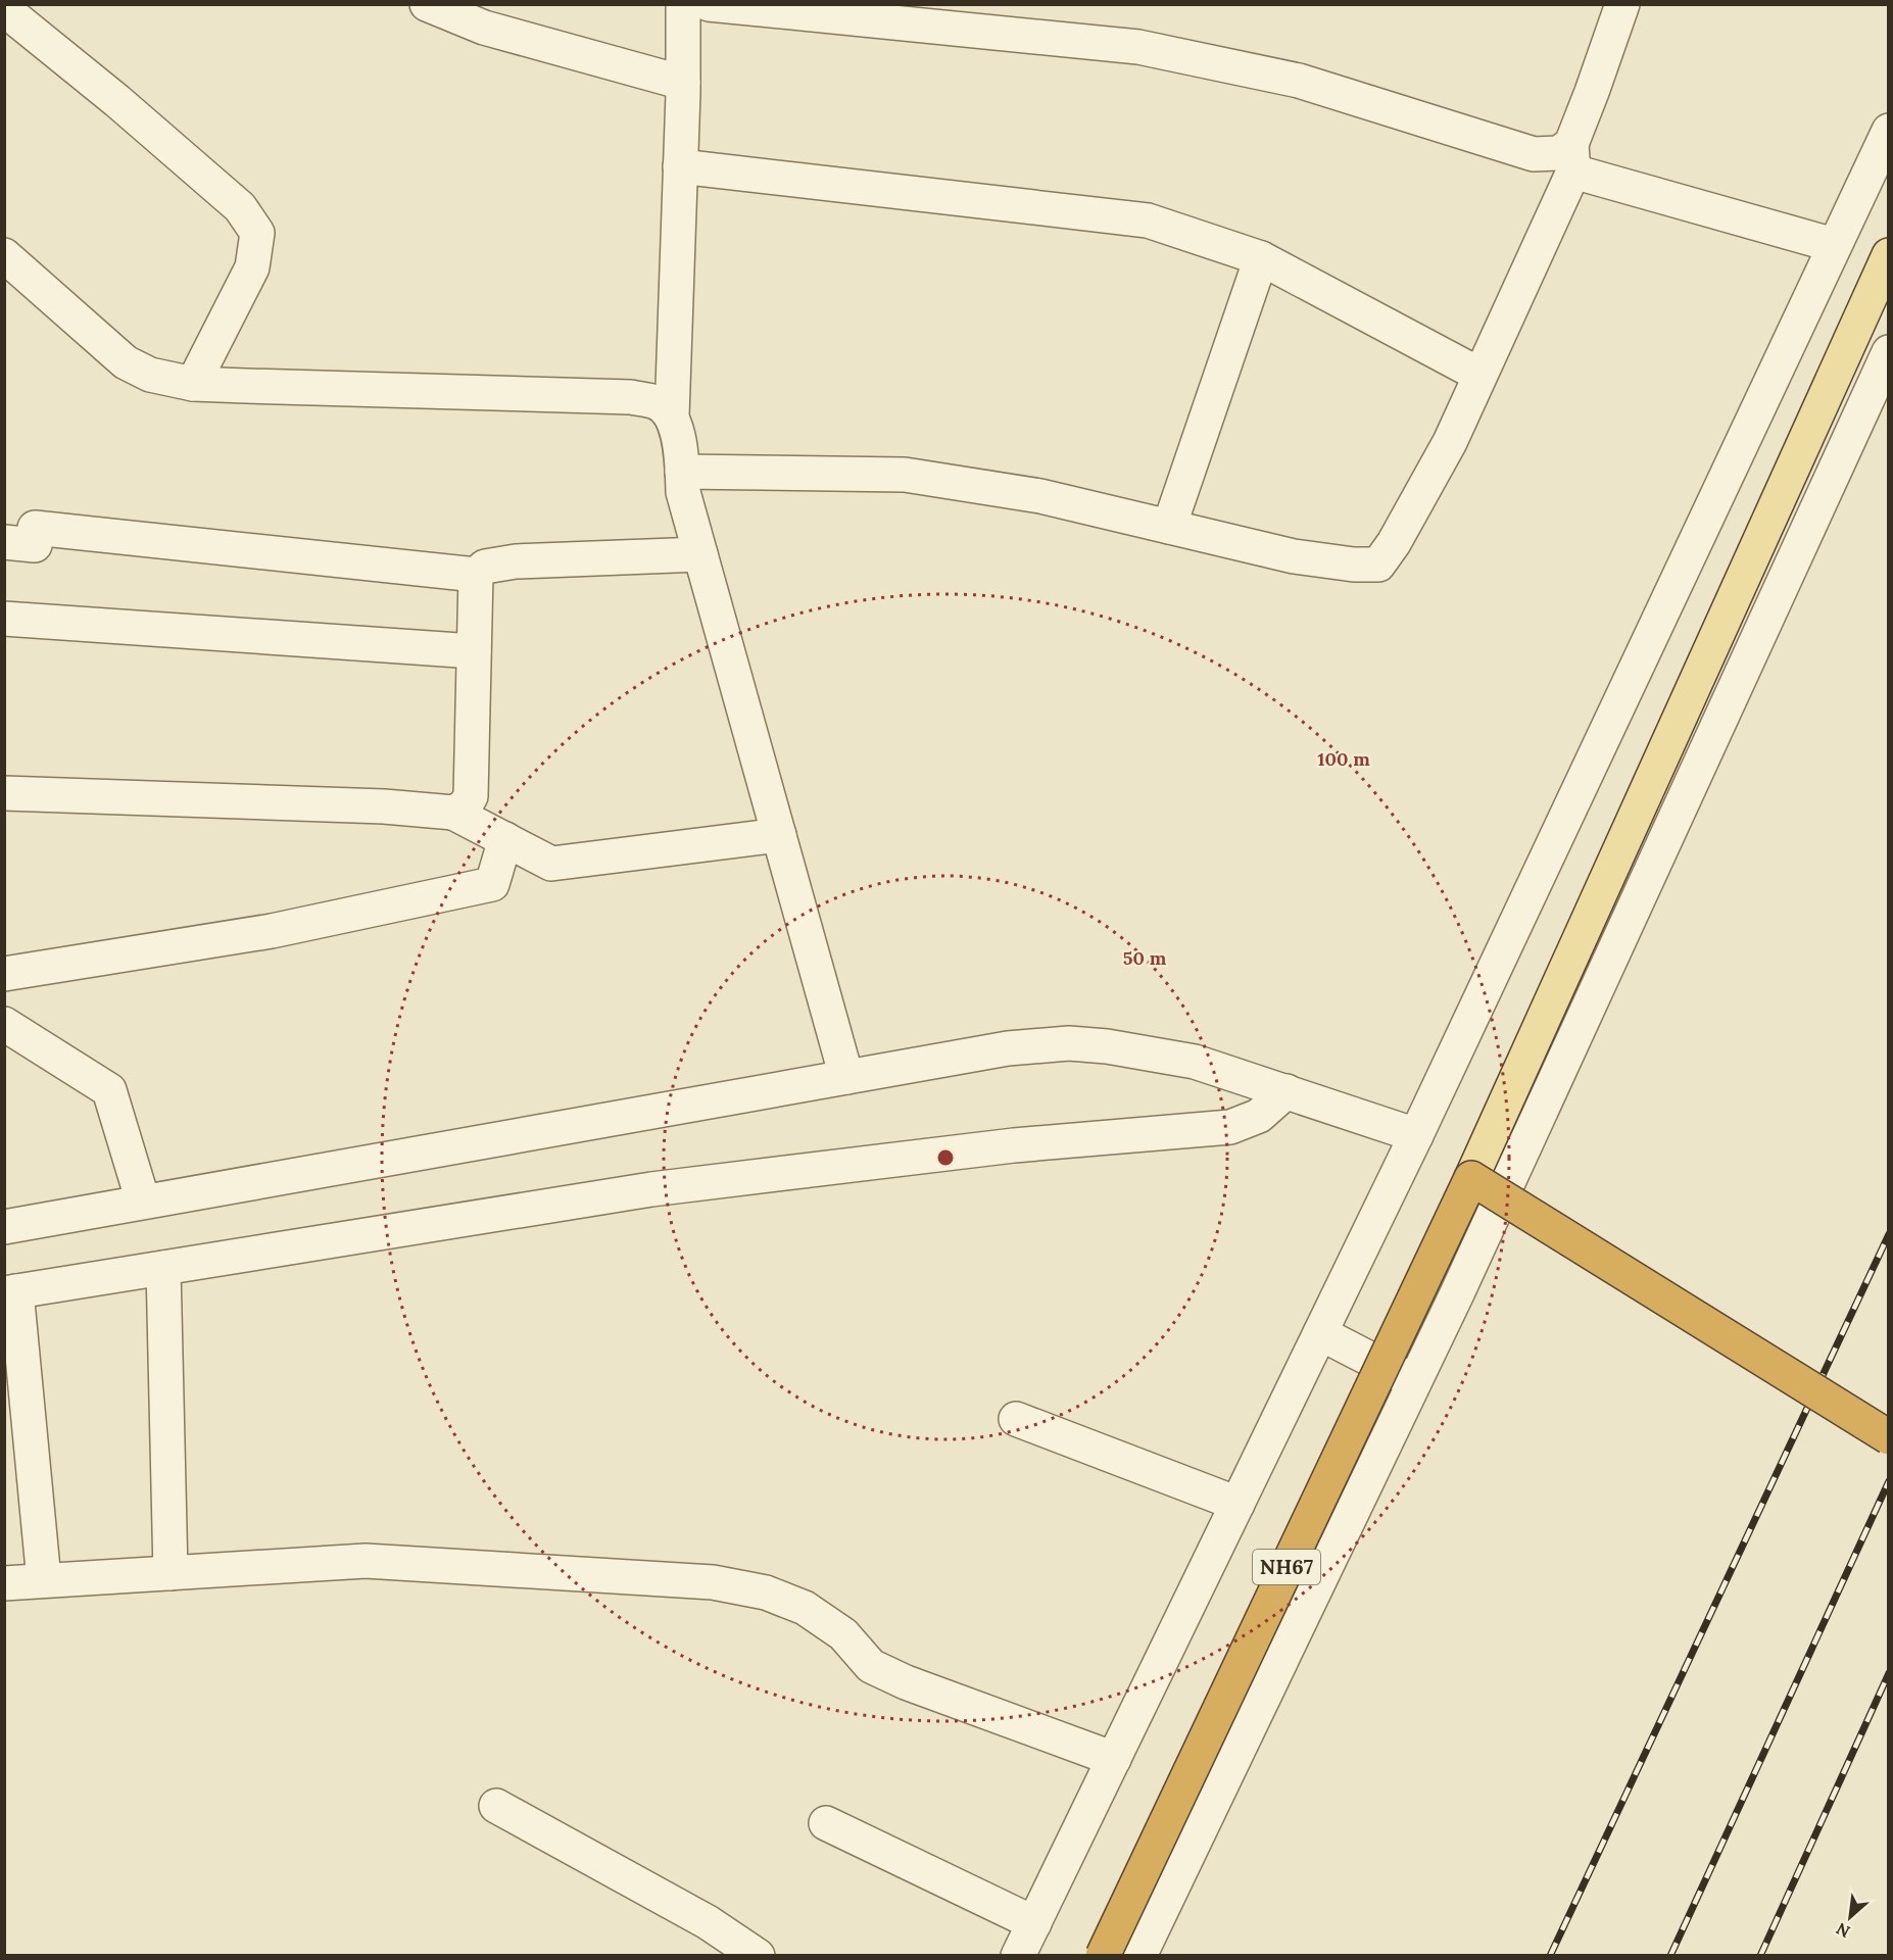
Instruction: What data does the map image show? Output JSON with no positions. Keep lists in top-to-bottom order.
{
  "streets": {
    "highway": ["NH67"]
  },
  "north": "bottom left",
  "rings": ["100 m", "50 m"]
}
